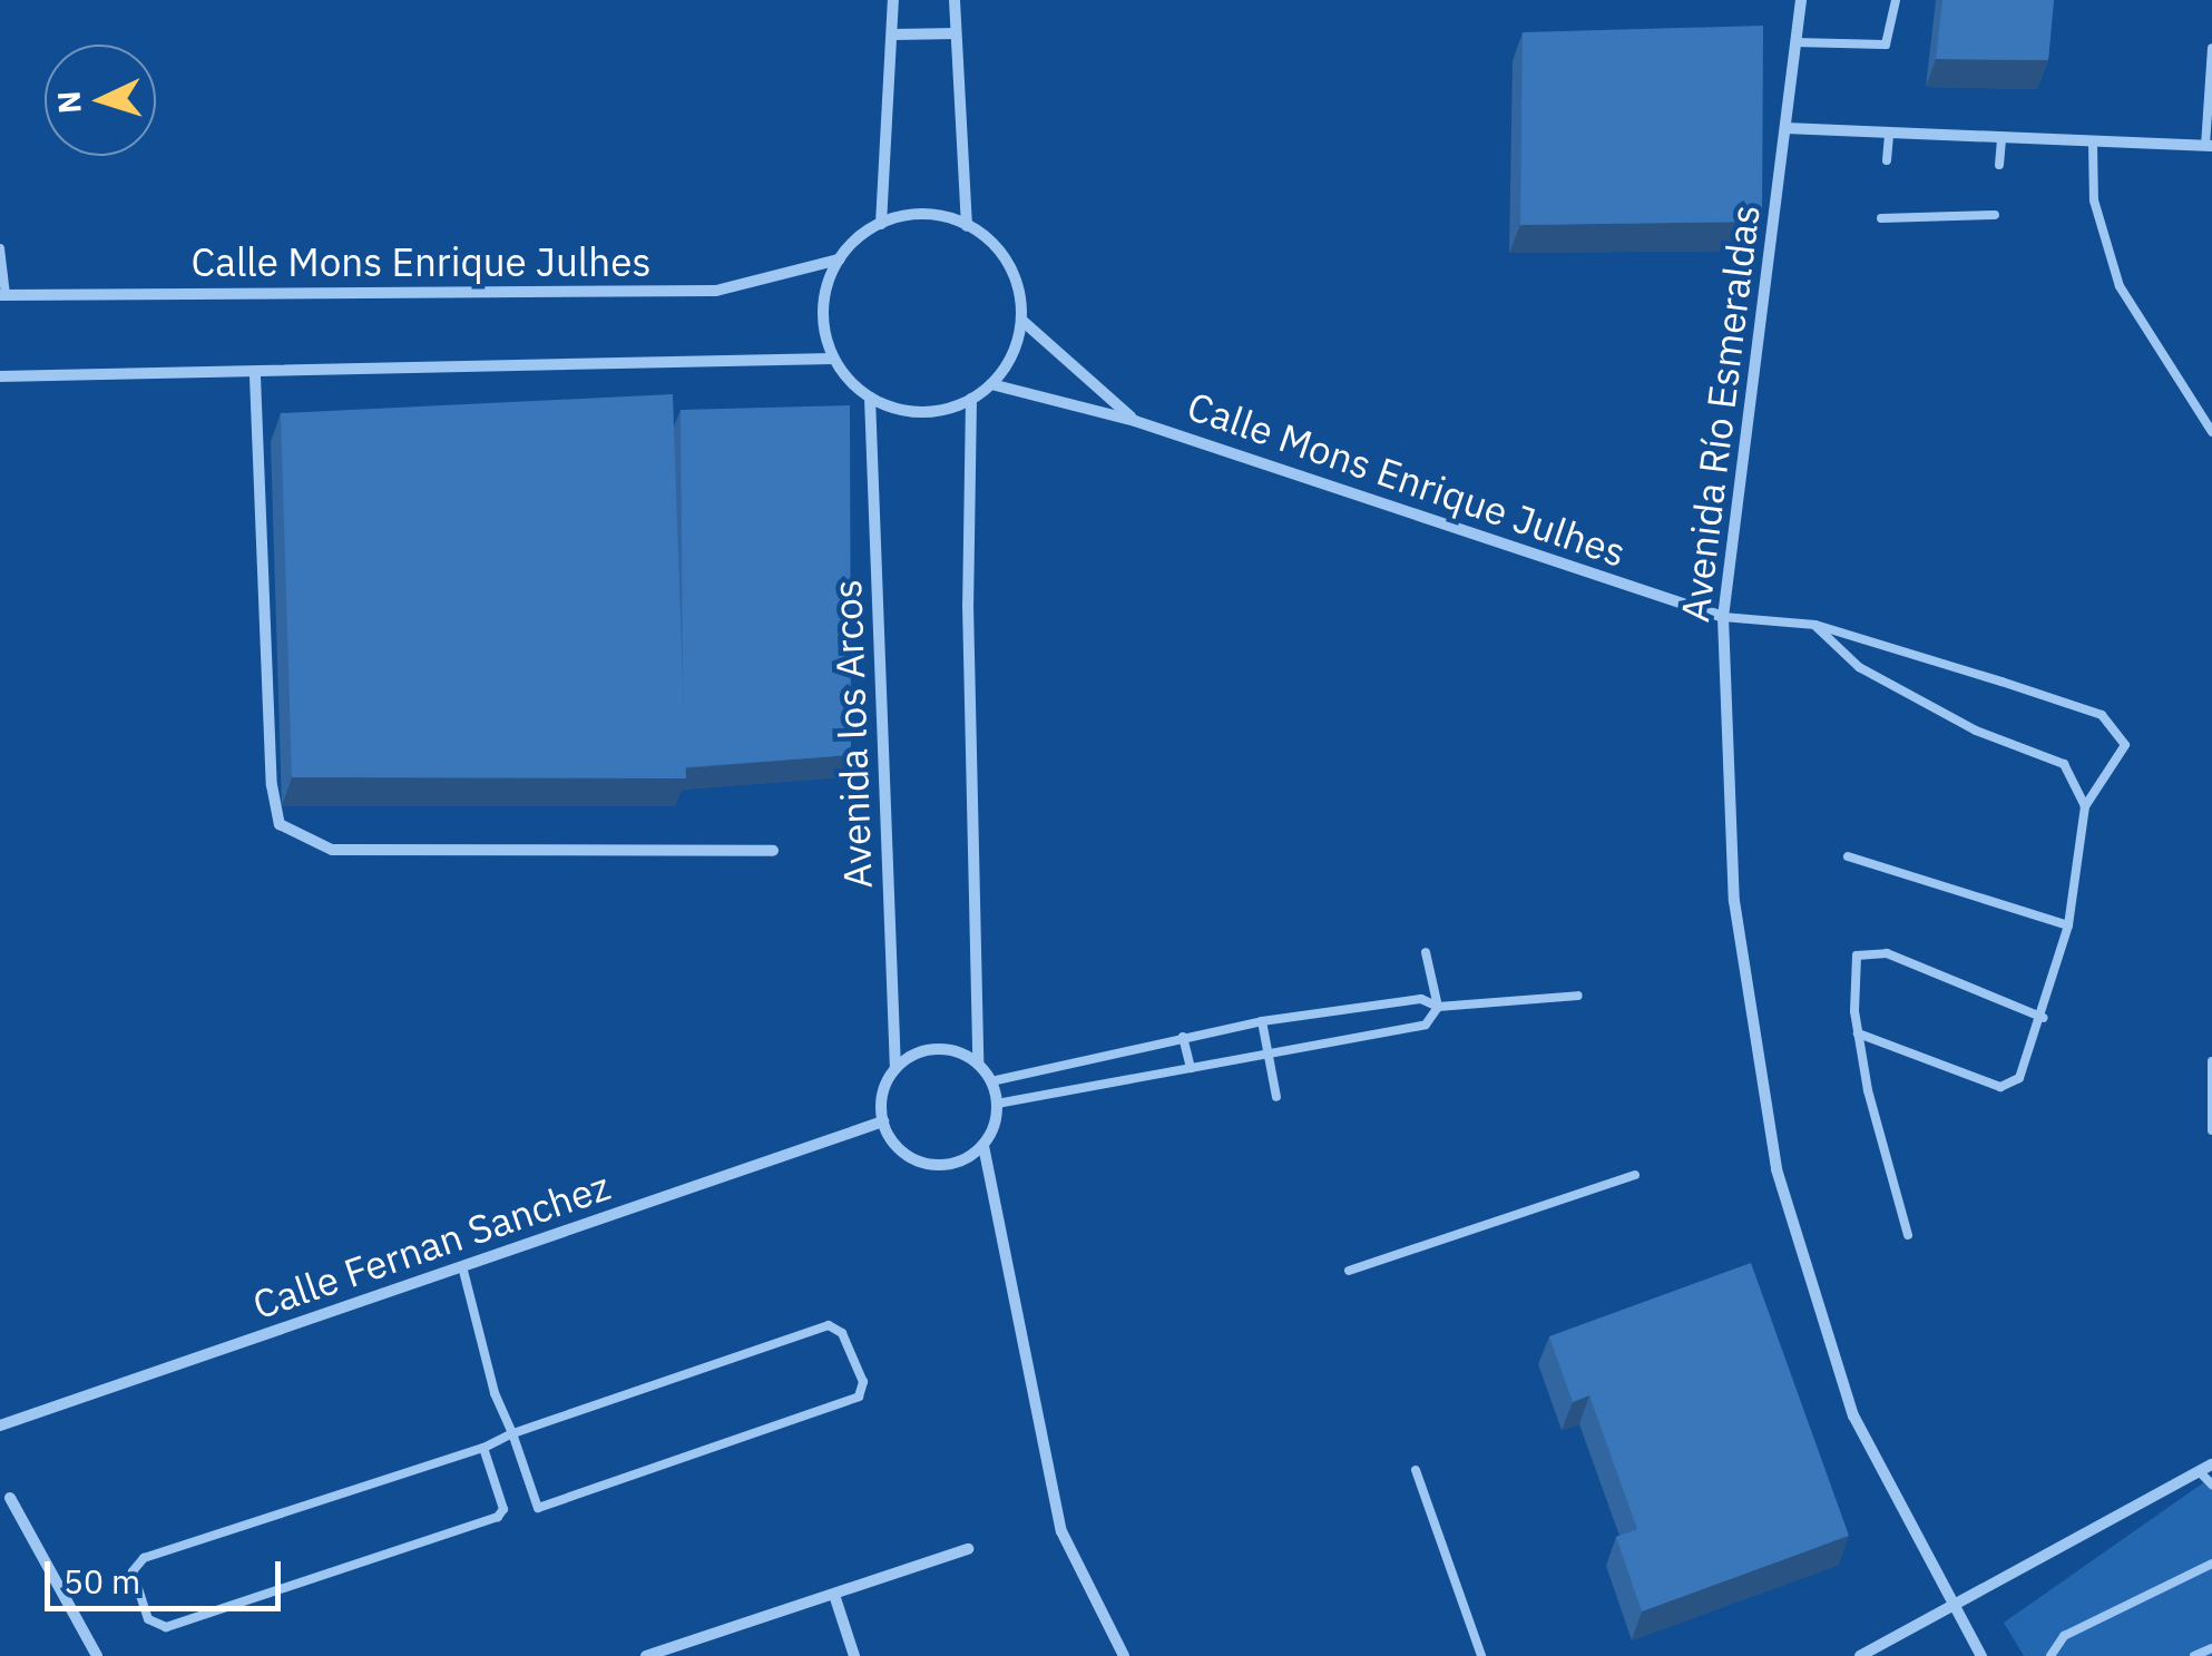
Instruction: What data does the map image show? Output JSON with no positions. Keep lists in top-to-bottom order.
{
  "streets": {
    "street": [
      "Calle Mons Enrique Julhes",
      "Avenida Río Esmeraldas",
      "Avenida los Arcos",
      "Calle Fernan Sanchez"
    ]
  },
  "crossings": [
    ["Calle Mons Enrique Julhes", "Avenida Río Esmeraldas"],
    ["Calle Mons Enrique Julhes", "Avenida los Arcos"],
    ["Avenida los Arcos", "Calle Fernan Sanchez"]
  ],
  "scale_bar": "50 m",
  "north": "left"
}
